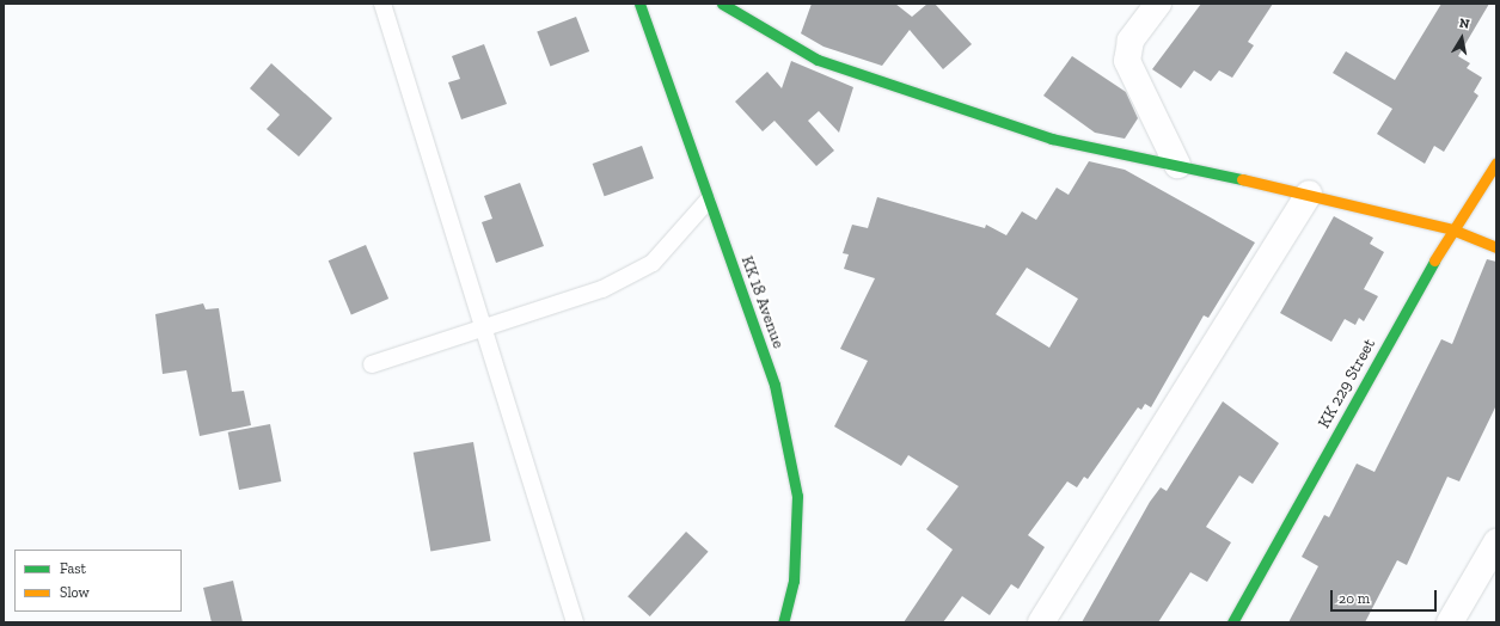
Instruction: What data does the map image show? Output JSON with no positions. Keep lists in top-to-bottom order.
{
  "streets": {
    "street": ["KK 18 Avenue", "KK 229 Street"]
  },
  "legend": ["Fast", "Slow"],
  "scale_bar": "20 m",
  "north": "top"
}
